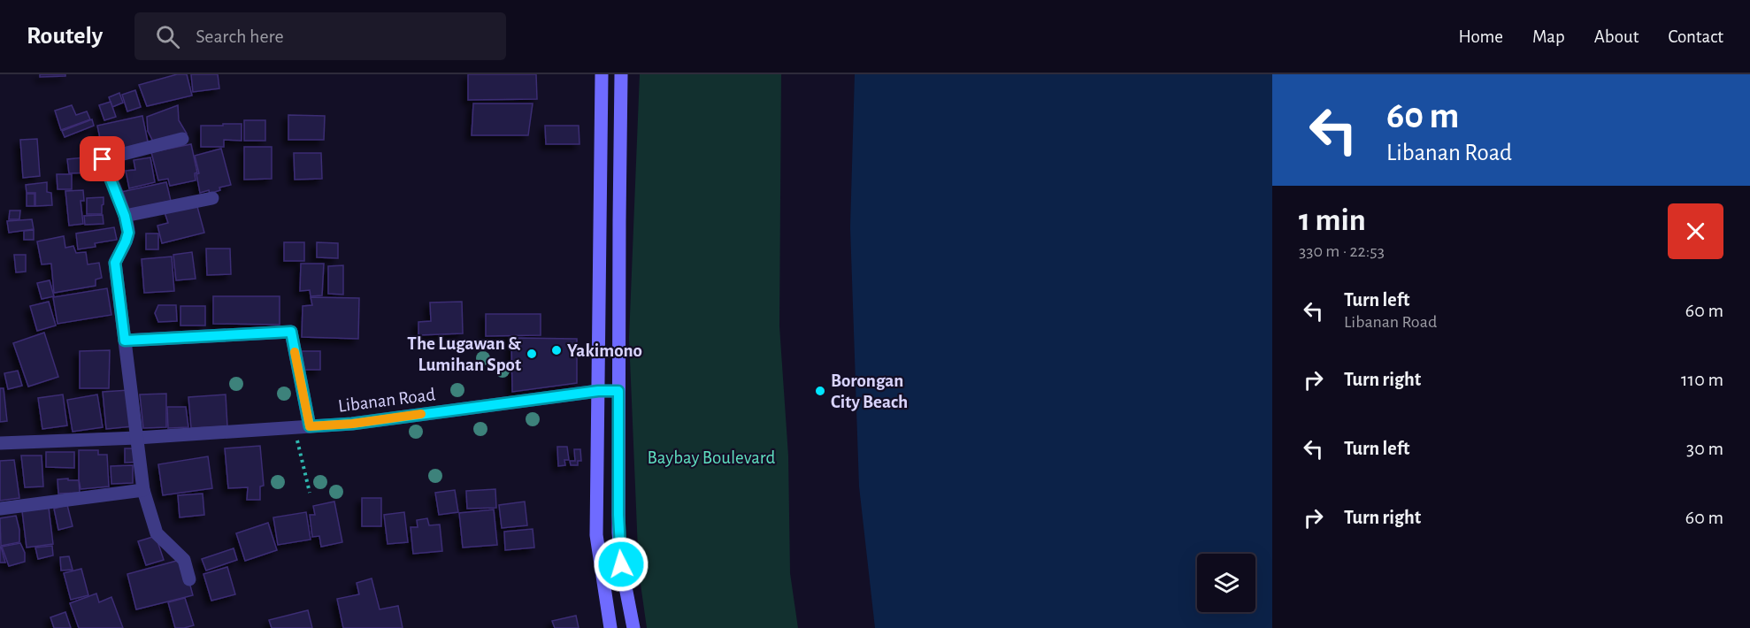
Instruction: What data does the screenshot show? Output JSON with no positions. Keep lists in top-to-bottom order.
{
  "streets": {
    "street": ["Libanan Road"]
  },
  "parks": ["Baybay Boulevard"],
  "places": ["Yakimono", "The Lugawan & Lumihan Spot", "Borongan City Beach"],
  "page": {
    "header": "Routely",
    "search": "Search here",
    "nav": [
      "Home",
      "Map",
      "About",
      "Contact"
    ],
    "turn": ["60 m", "Libanan Road"],
    "heading": ["1 min", "330 m · 22:53"],
    "list": [
      {
        "name": "Turn left",
        "note": "Libanan Road",
        "value": "60 m"
      },
      {
        "name": "Turn right",
        "value": "110 m"
      },
      {
        "name": "Turn left",
        "value": "30 m"
      },
      {
        "name": "Turn right",
        "value": "60 m"
      }
    ]
  }
}
